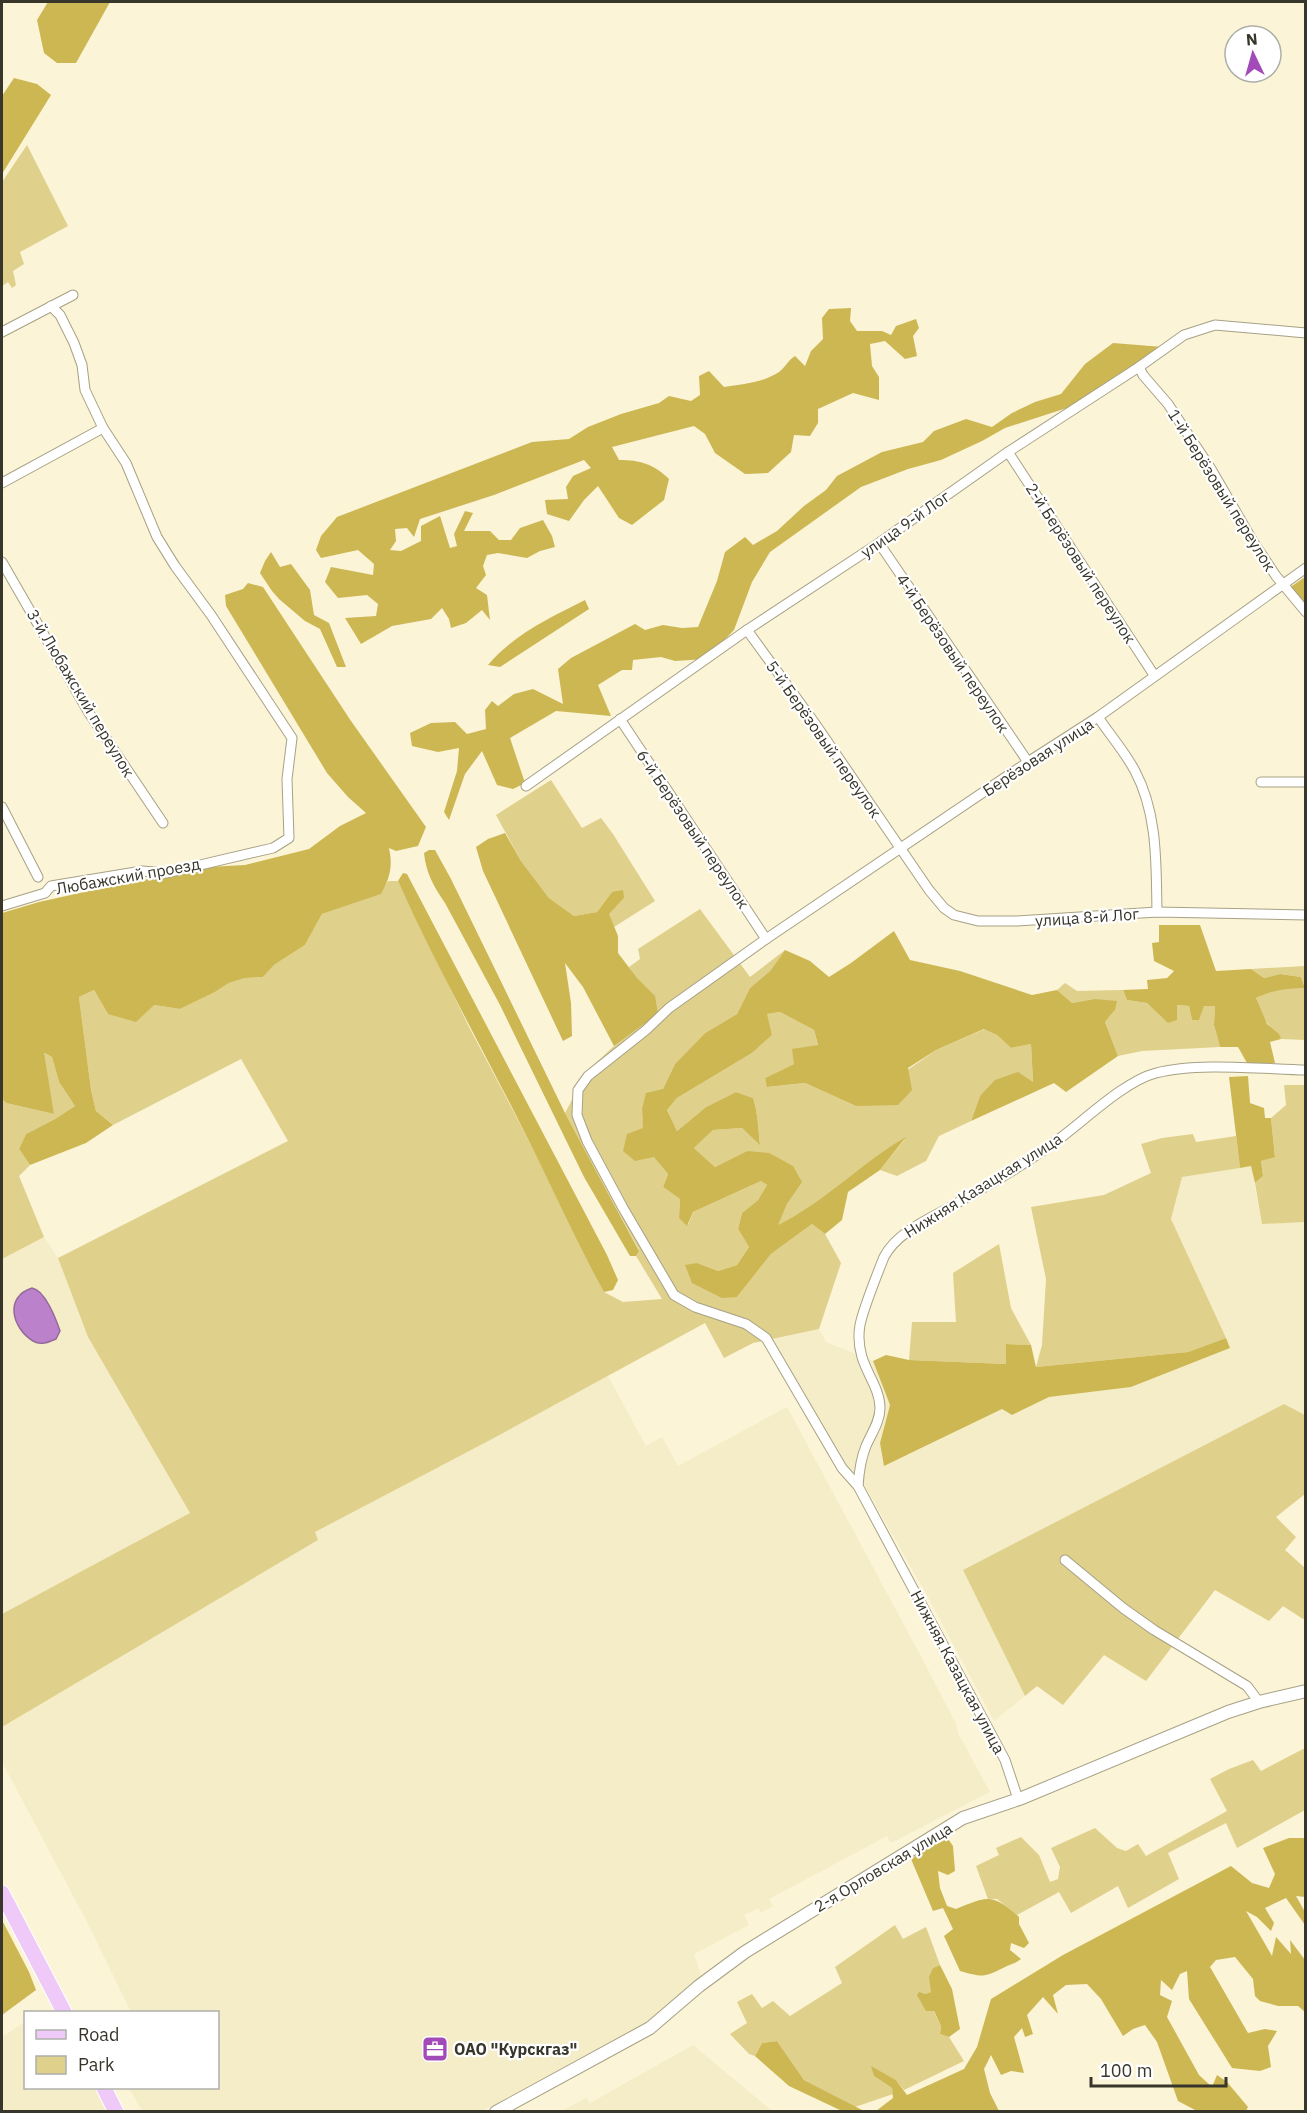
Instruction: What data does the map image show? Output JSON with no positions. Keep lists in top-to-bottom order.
{
  "streets": {
    "street": [
      "1-й Берёзовый переулок",
      "улица 9-й Лог",
      "2-й Берёзовый переулок",
      "4-й Берёзовый переулок",
      "3-й Любажский переулок",
      "5-й Берёзовый переулок",
      "Берёзовая улица",
      "6-й Берёзовый переулок",
      "Любажский проезд",
      "улица 8-й Лог",
      "Нижняя Казацкая улица",
      "2-я Орловская улица"
    ]
  },
  "crossings": [
    ["1-й Берёзовый переулок", "улица 9-й Лог"],
    ["1-й Берёзовый переулок", "Берёзовая улица"],
    ["улица 9-й Лог", "2-й Берёзовый переулок"],
    ["улица 9-й Лог", "4-й Берёзовый переулок"],
    ["улица 9-й Лог", "5-й Берёзовый переулок"],
    ["улица 9-й Лог", "6-й Берёзовый переулок"],
    ["2-й Берёзовый переулок", "Берёзовая улица"],
    ["4-й Берёзовый переулок", "Берёзовая улица"],
    ["5-й Берёзовый переулок", "Берёзовая улица"],
    ["5-й Берёзовый переулок", "улица 8-й Лог"],
    ["Берёзовая улица", "6-й Берёзовый переулок"],
    ["Берёзовая улица", "улица 8-й Лог"],
    ["Берёзовая улица", "Нижняя Казацкая улица"],
    ["Нижняя Казацкая улица", "2-я Орловская улица"]
  ],
  "places": {
    "office": ["ОАО \"Курскгаз\""]
  },
  "legend": ["Road", "Park"],
  "scale_bar": "100 m",
  "north": "top"
}
